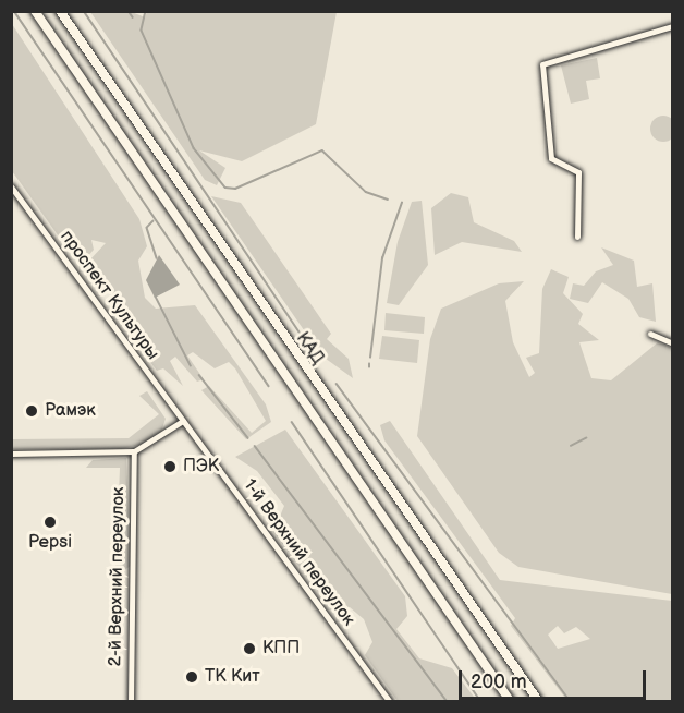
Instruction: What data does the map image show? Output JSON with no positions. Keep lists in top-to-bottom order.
{
  "streets": {
    "highway": ["КАД"],
    "street": ["проспект Культуры", "1-й Верхний переулок", "2-й Верхний переулок"]
  },
  "crossings": [
    ["проспект Культуры", "1-й Верхний переулок"]
  ],
  "places": [
    "Рамэк",
    "ПЭК",
    "Pepsi",
    "КПП",
    "ТК Кит"
  ],
  "scale_bar": "200 m"
}
